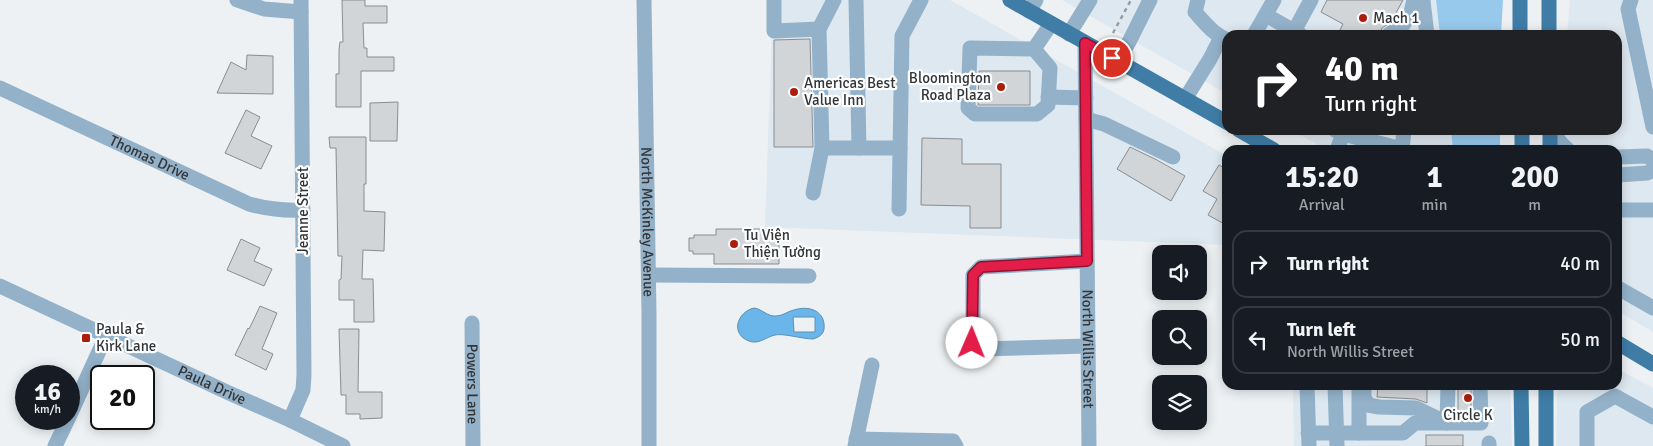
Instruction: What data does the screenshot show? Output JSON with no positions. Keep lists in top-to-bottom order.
{
  "streets": {
    "street": [
      "Thomas Drive",
      "Jeanne Street",
      "North McKinley Avenue",
      "North Willis Street",
      "Paula Drive",
      "Powers Lane"
    ]
  },
  "crossings": [
    ["Thomas Drive", "Jeanne Street"],
    ["Jeanne Street", "Paula Drive"]
  ],
  "places": {
    "other": [
      "Mach 1",
      "Bloomington Road Plaza",
      "Americas Best Value Inn",
      "Tu Viện Thiện Tường",
      "Circle K"
    ],
    "transit": ["Paula & Kirk Lane"]
  },
  "page": {
    "turn": ["40 m", "Turn right"],
    "eta": [
      "15:20",
      "Arrival",
      "1",
      "min",
      "200",
      "m"
    ],
    "list": [
      {
        "name": "Turn right",
        "value": "40 m"
      },
      {
        "name": "Turn left",
        "note": "North Willis Street",
        "value": "50 m"
      }
    ],
    "speed": "16 km/h",
    "limit": "20"
  }
}
